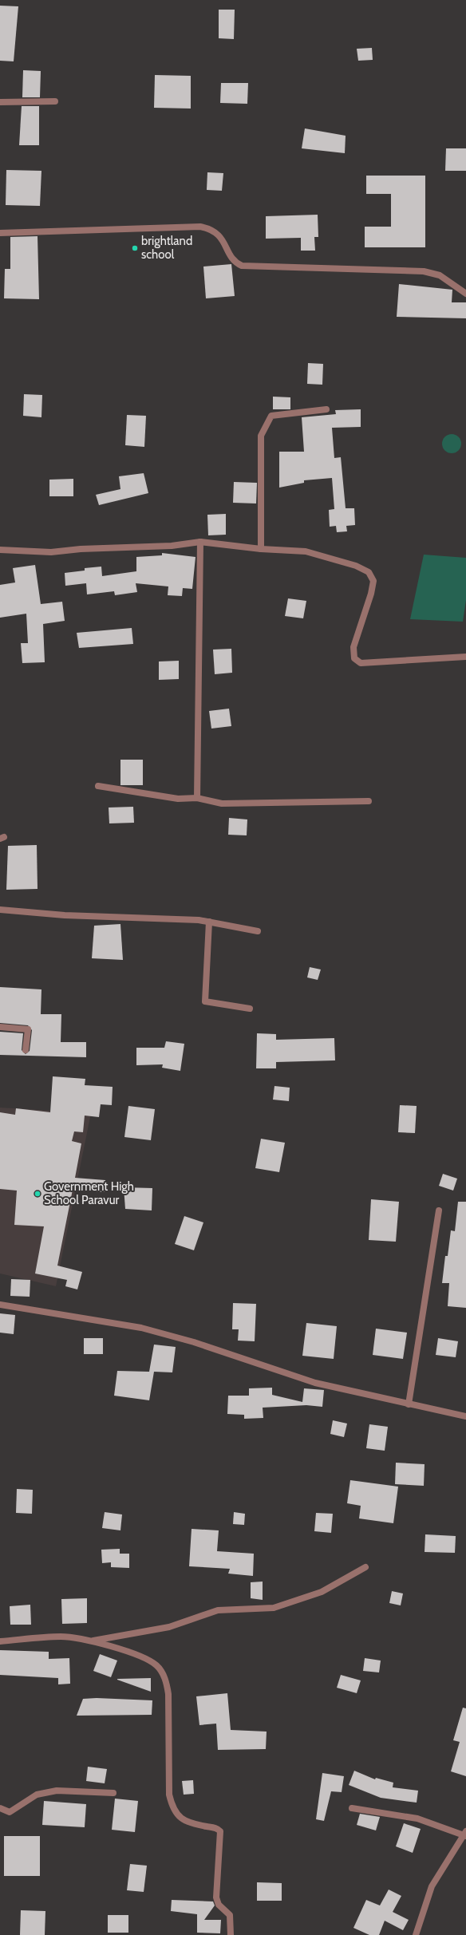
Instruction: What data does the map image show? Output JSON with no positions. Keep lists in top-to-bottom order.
{
  "places": ["brightland school", "Government High School Paravur"]
}
